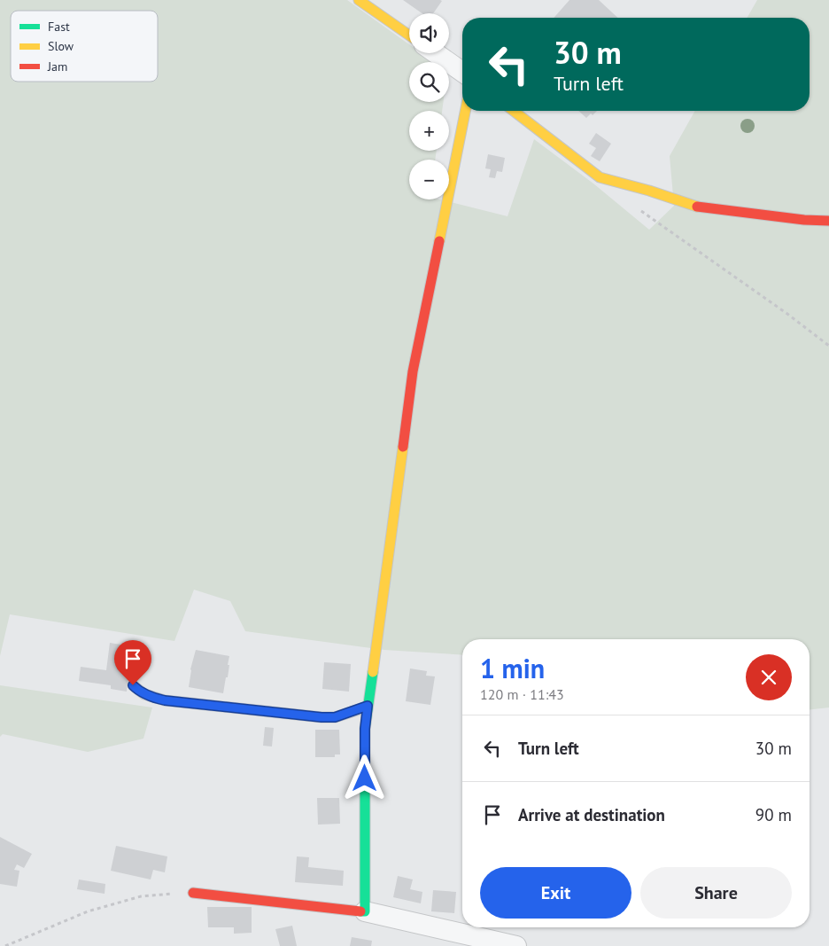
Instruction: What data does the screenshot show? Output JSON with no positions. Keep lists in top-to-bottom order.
{
  "legend": ["Fast", "Slow", "Jam"],
  "page": {
    "map_buttons": ["+", "−"],
    "turn": ["30 m", "Turn left"],
    "heading": ["1 min", "120 m · 11:43"],
    "list": [
      {
        "name": "Turn left",
        "value": "30 m"
      },
      {
        "name": "Arrive at destination",
        "value": "90 m"
      }
    ],
    "buttons": ["Exit", "Share"]
  }
}
